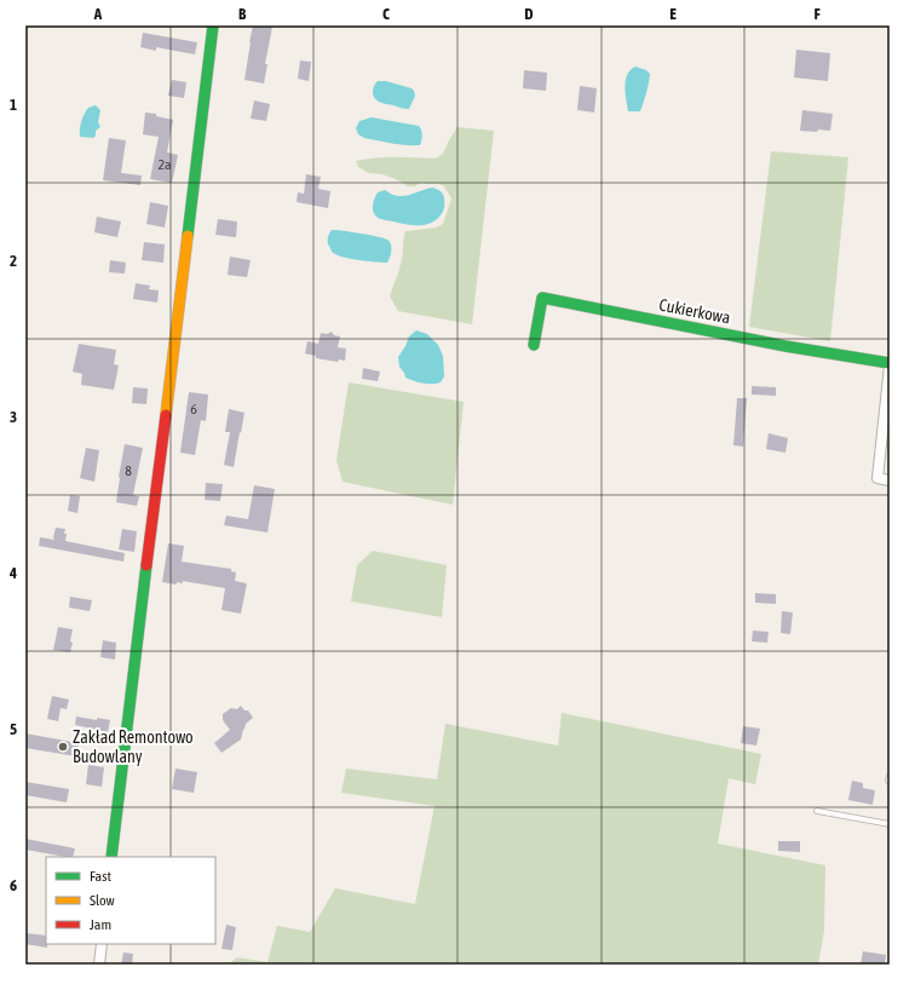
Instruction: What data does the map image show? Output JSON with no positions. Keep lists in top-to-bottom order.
{
  "streets": {
    "street": ["Cukierkowa"]
  },
  "places": ["Zakład Remontowo Budowlany"],
  "house_numbers": ["2a", "6", "8"],
  "legend": ["Fast", "Slow", "Jam"],
  "grid": {
    "columns": [
      "A",
      "B",
      "C",
      "D",
      "E",
      "F"
    ],
    "rows": [
      "1",
      "2",
      "3",
      "4",
      "5",
      "6"
    ]
  }
}
